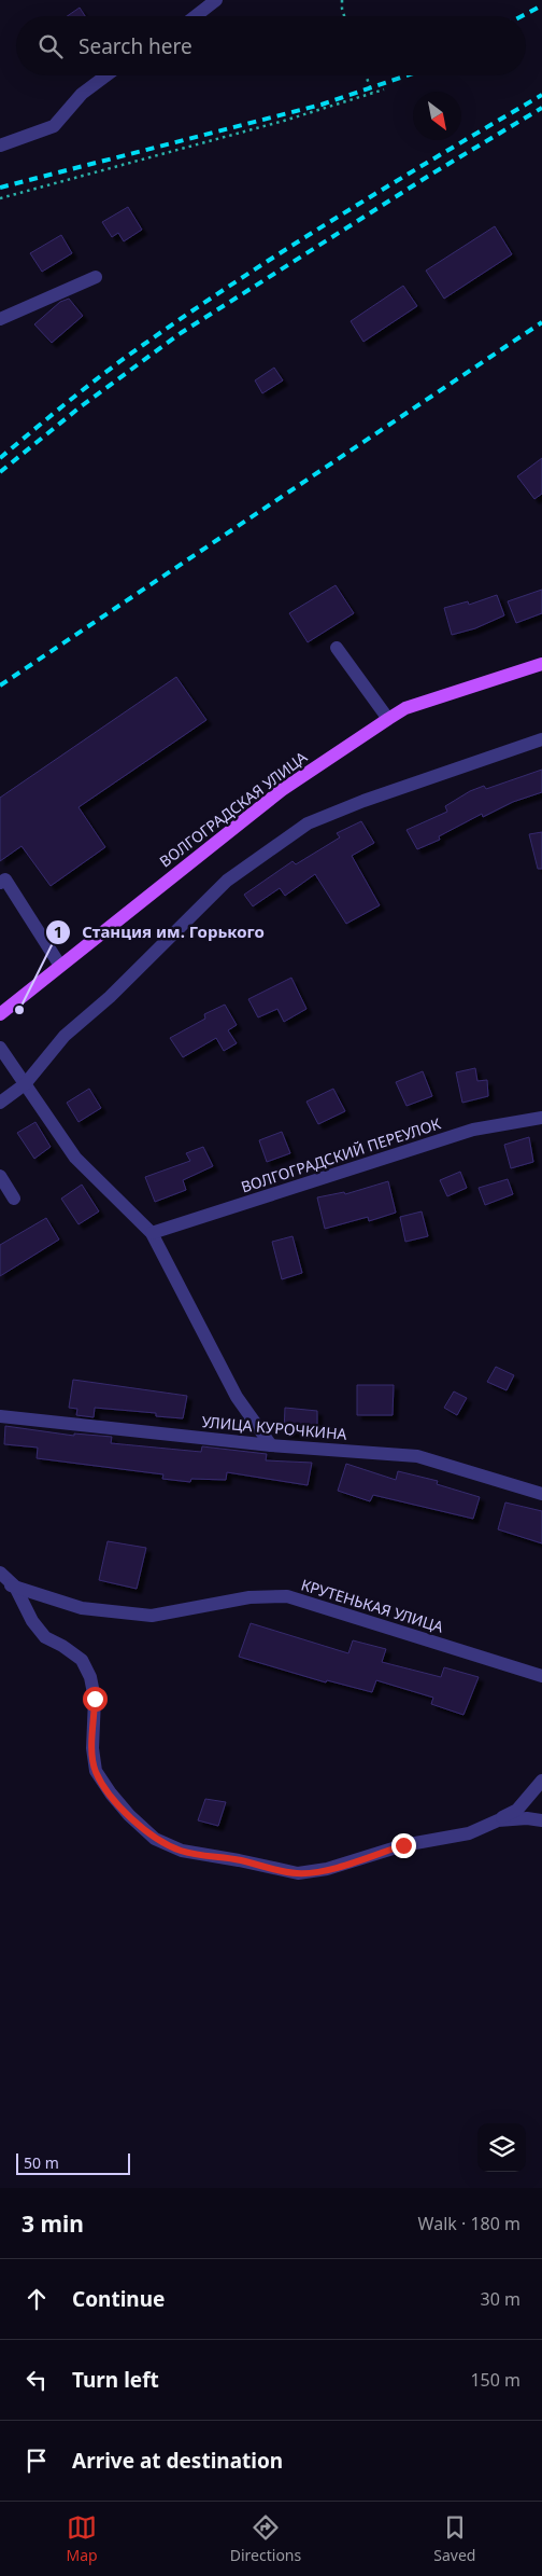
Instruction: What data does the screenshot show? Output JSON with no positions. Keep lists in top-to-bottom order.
{
  "streets": {
    "main road": ["ВОЛГОГРАДСКАЯ УЛИЦА"],
    "street": ["ВОЛГОГРАДСКИЙ ПЕРЕУЛОК", "УЛИЦА КУРОЧКИНА", "КРУТЕНЬКАЯ УЛИЦА"]
  },
  "places": ["Станция им. Горького"],
  "scale_bar": "50 m",
  "north": "bottom right",
  "page": {
    "search": "Search here",
    "scale": "50 m",
    "heading": ["3 min", "Walk · 180 m"],
    "list": [
      ["Continue", "30 m"],
      ["Turn left", "150 m"],
      "Arrive at destination"
    ],
    "nav": ["Map", "Directions", "Saved"]
  }
}
